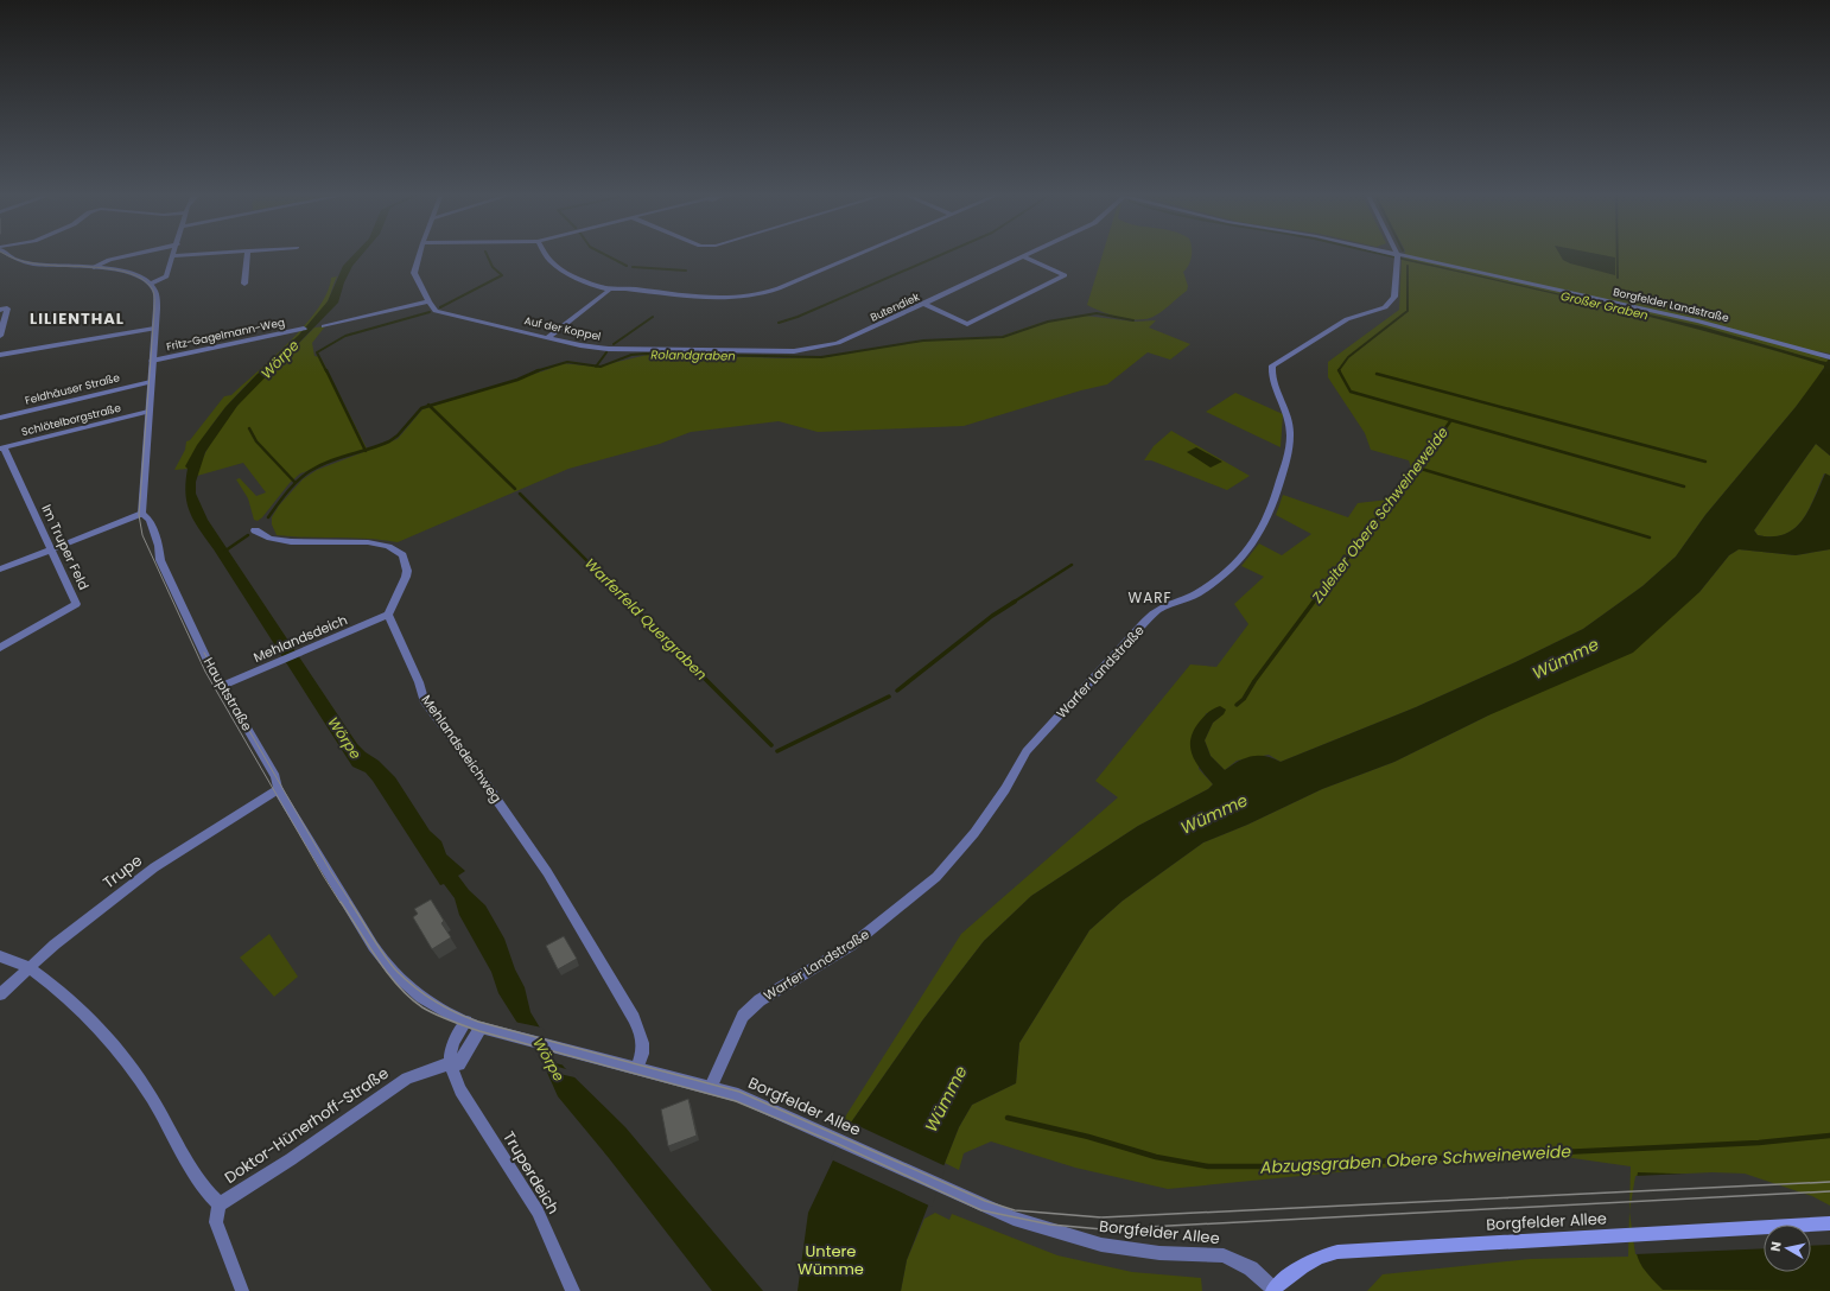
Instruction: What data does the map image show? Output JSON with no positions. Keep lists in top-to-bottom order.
{
  "streets": {
    "main road": ["Borgfelder Allee"],
    "street": [
      "Borgfelder Landstraße",
      "Butendiek",
      "Auf der Koppel",
      "Fritz-Gagelmann-Weg",
      "Feldhäuser Straße",
      "Schlötelborgstraße",
      "Im Truper Feld",
      "Mehlandsdeich",
      "Warfer Landstraße",
      "Hauptstraße",
      "Mehlandsdeichweg",
      "Trupe",
      "Doktor-Hünerhoff-Straße",
      "Truperdeich"
    ]
  },
  "crossings": [
    ["Borgfelder Landstraße", "Warfer Landstraße"],
    ["Butendiek", "Auf der Koppel"],
    ["Schlötelborgstraße", "Im Truper Feld"],
    ["Mehlandsdeich", "Hauptstraße"],
    ["Mehlandsdeich", "Mehlandsdeichweg"],
    ["Warfer Landstraße", "Borgfelder Allee"],
    ["Hauptstraße", "Mehlandsdeichweg"],
    ["Hauptstraße", "Trupe"],
    ["Hauptstraße", "Borgfelder Allee"],
    ["Mehlandsdeichweg", "Borgfelder Allee"],
    ["Doktor-Hünerhoff-Straße", "Truperdeich"]
  ],
  "districts": ["LILIENTHAL", "WARF"],
  "water": [
    "Großer Graben",
    "Rolandgraben",
    "Wörpe",
    "Zuleiter Obere Schweineweide",
    "Warferfeld Quergraben",
    "Wümme",
    "Abzugsgraben Obere Schweineweide"
  ],
  "parks": ["Untere Wümme"],
  "north": "left"
}
